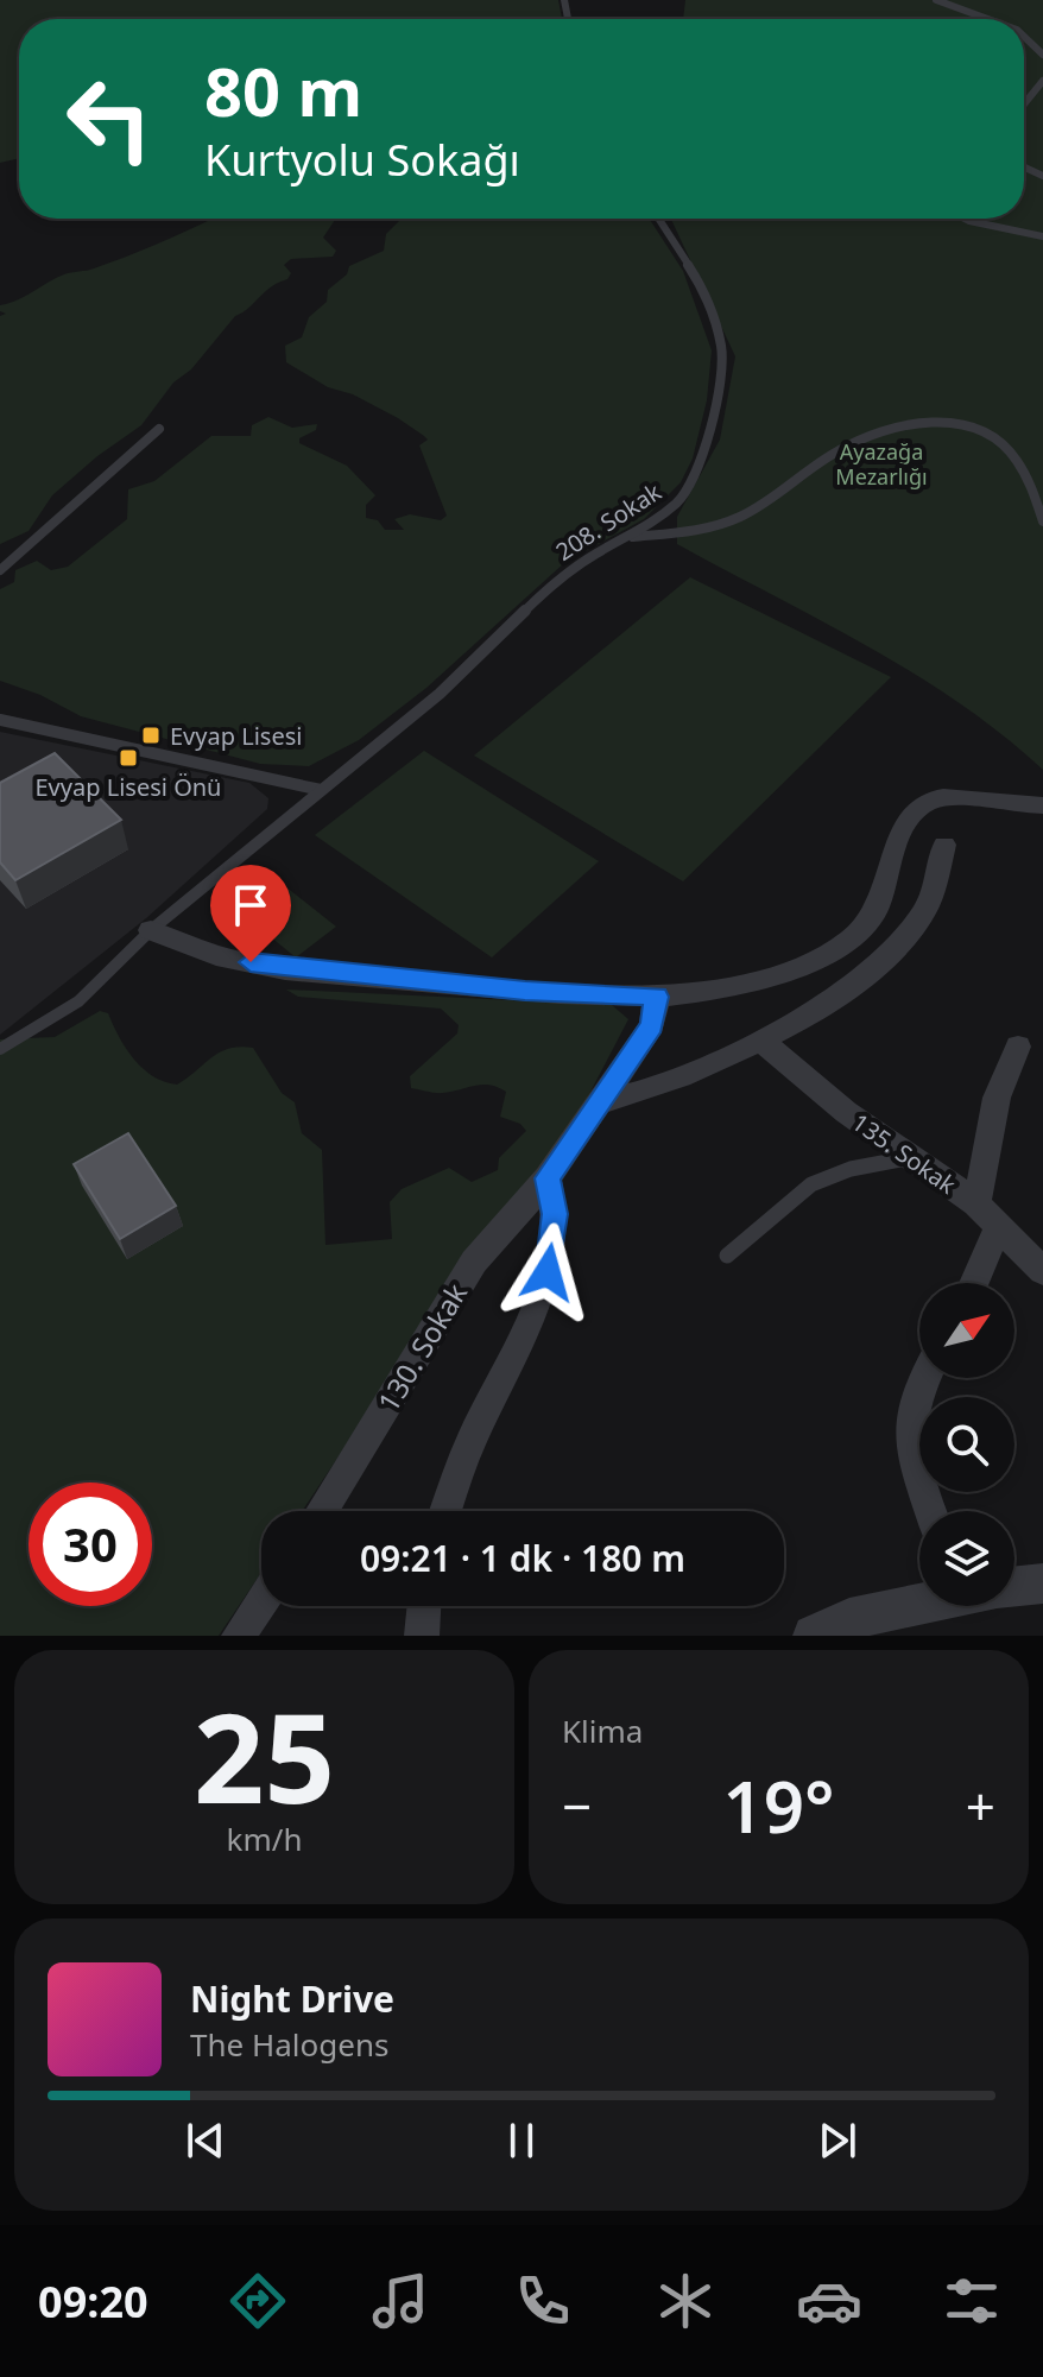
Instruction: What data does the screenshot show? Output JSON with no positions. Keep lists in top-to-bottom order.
{
  "streets": {
    "street": ["135. Sokak", "130. Sokak"],
    "lane": ["208. Sokak"]
  },
  "parks": ["Ayazağa Mezarlığı"],
  "places": {
    "transit": ["Evyap Lisesi", "Evyap Lisesi Önü"]
  },
  "north": "top right",
  "page": {
    "turn": ["80 m", "Kurtyolu Sokağı"],
    "limit": "30",
    "trip": "09:21 · 1 dk · 180 m",
    "tile": [
      ["25", "km/h"],
      "Klima"
    ],
    "heat": ["−", "19°", "+"],
    "song": ["Night Drive", "The Halogens"],
    "tabs": "09:20"
  }
}
